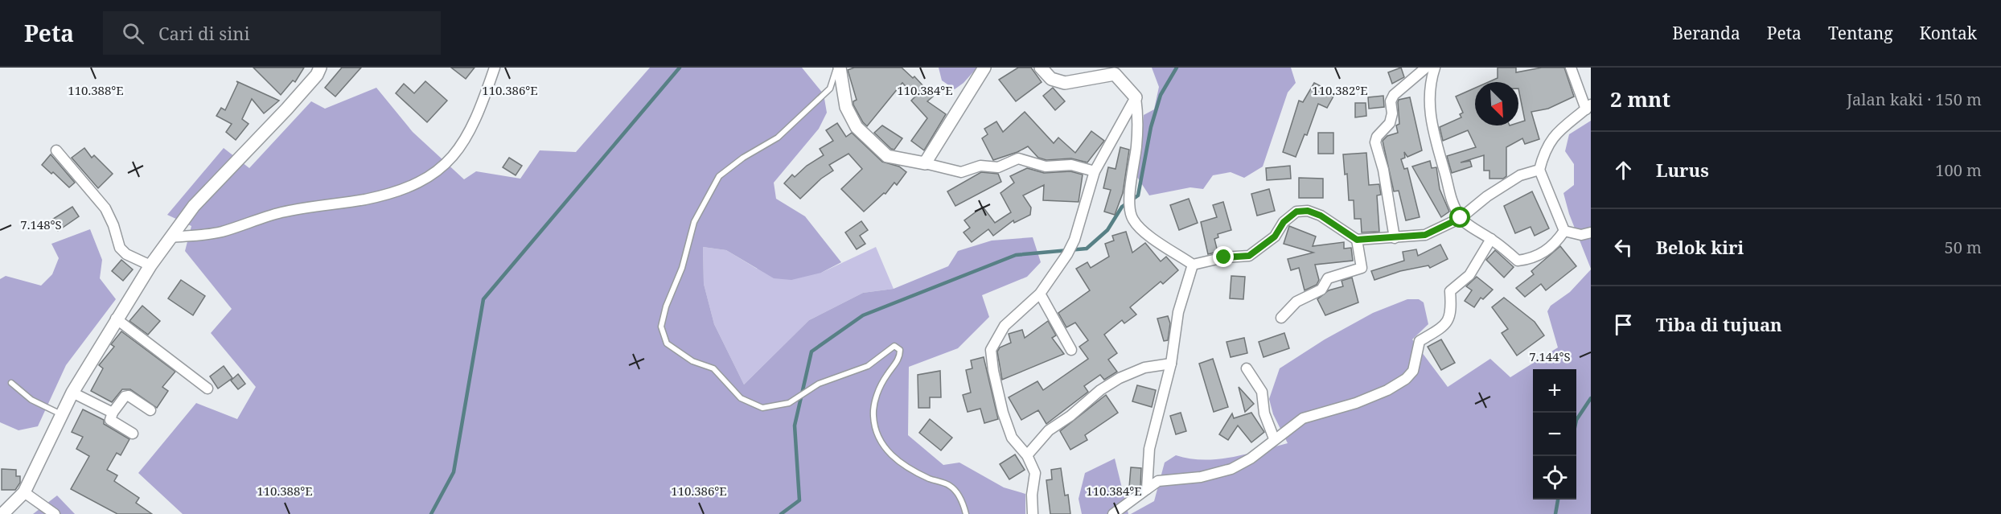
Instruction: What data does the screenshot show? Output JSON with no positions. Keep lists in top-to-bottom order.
{
  "north": "bottom right",
  "page": {
    "header": "Peta",
    "search": "Cari di sini",
    "nav": [
      "Beranda",
      "Peta",
      "Tentang",
      "Kontak"
    ],
    "heading": ["2 mnt", "Jalan kaki · 150 m"],
    "list": [
      ["Lurus", "100 m"],
      ["Belok kiri", "50 m"],
      "Tiba di tujuan"
    ],
    "map_buttons": ["+", "−"]
  },
  "coordinates": [
    "110.388°E",
    "110.386°E",
    "110.384°E",
    "110.382°E",
    "7.148°S",
    "7.144°S"
  ]
}
